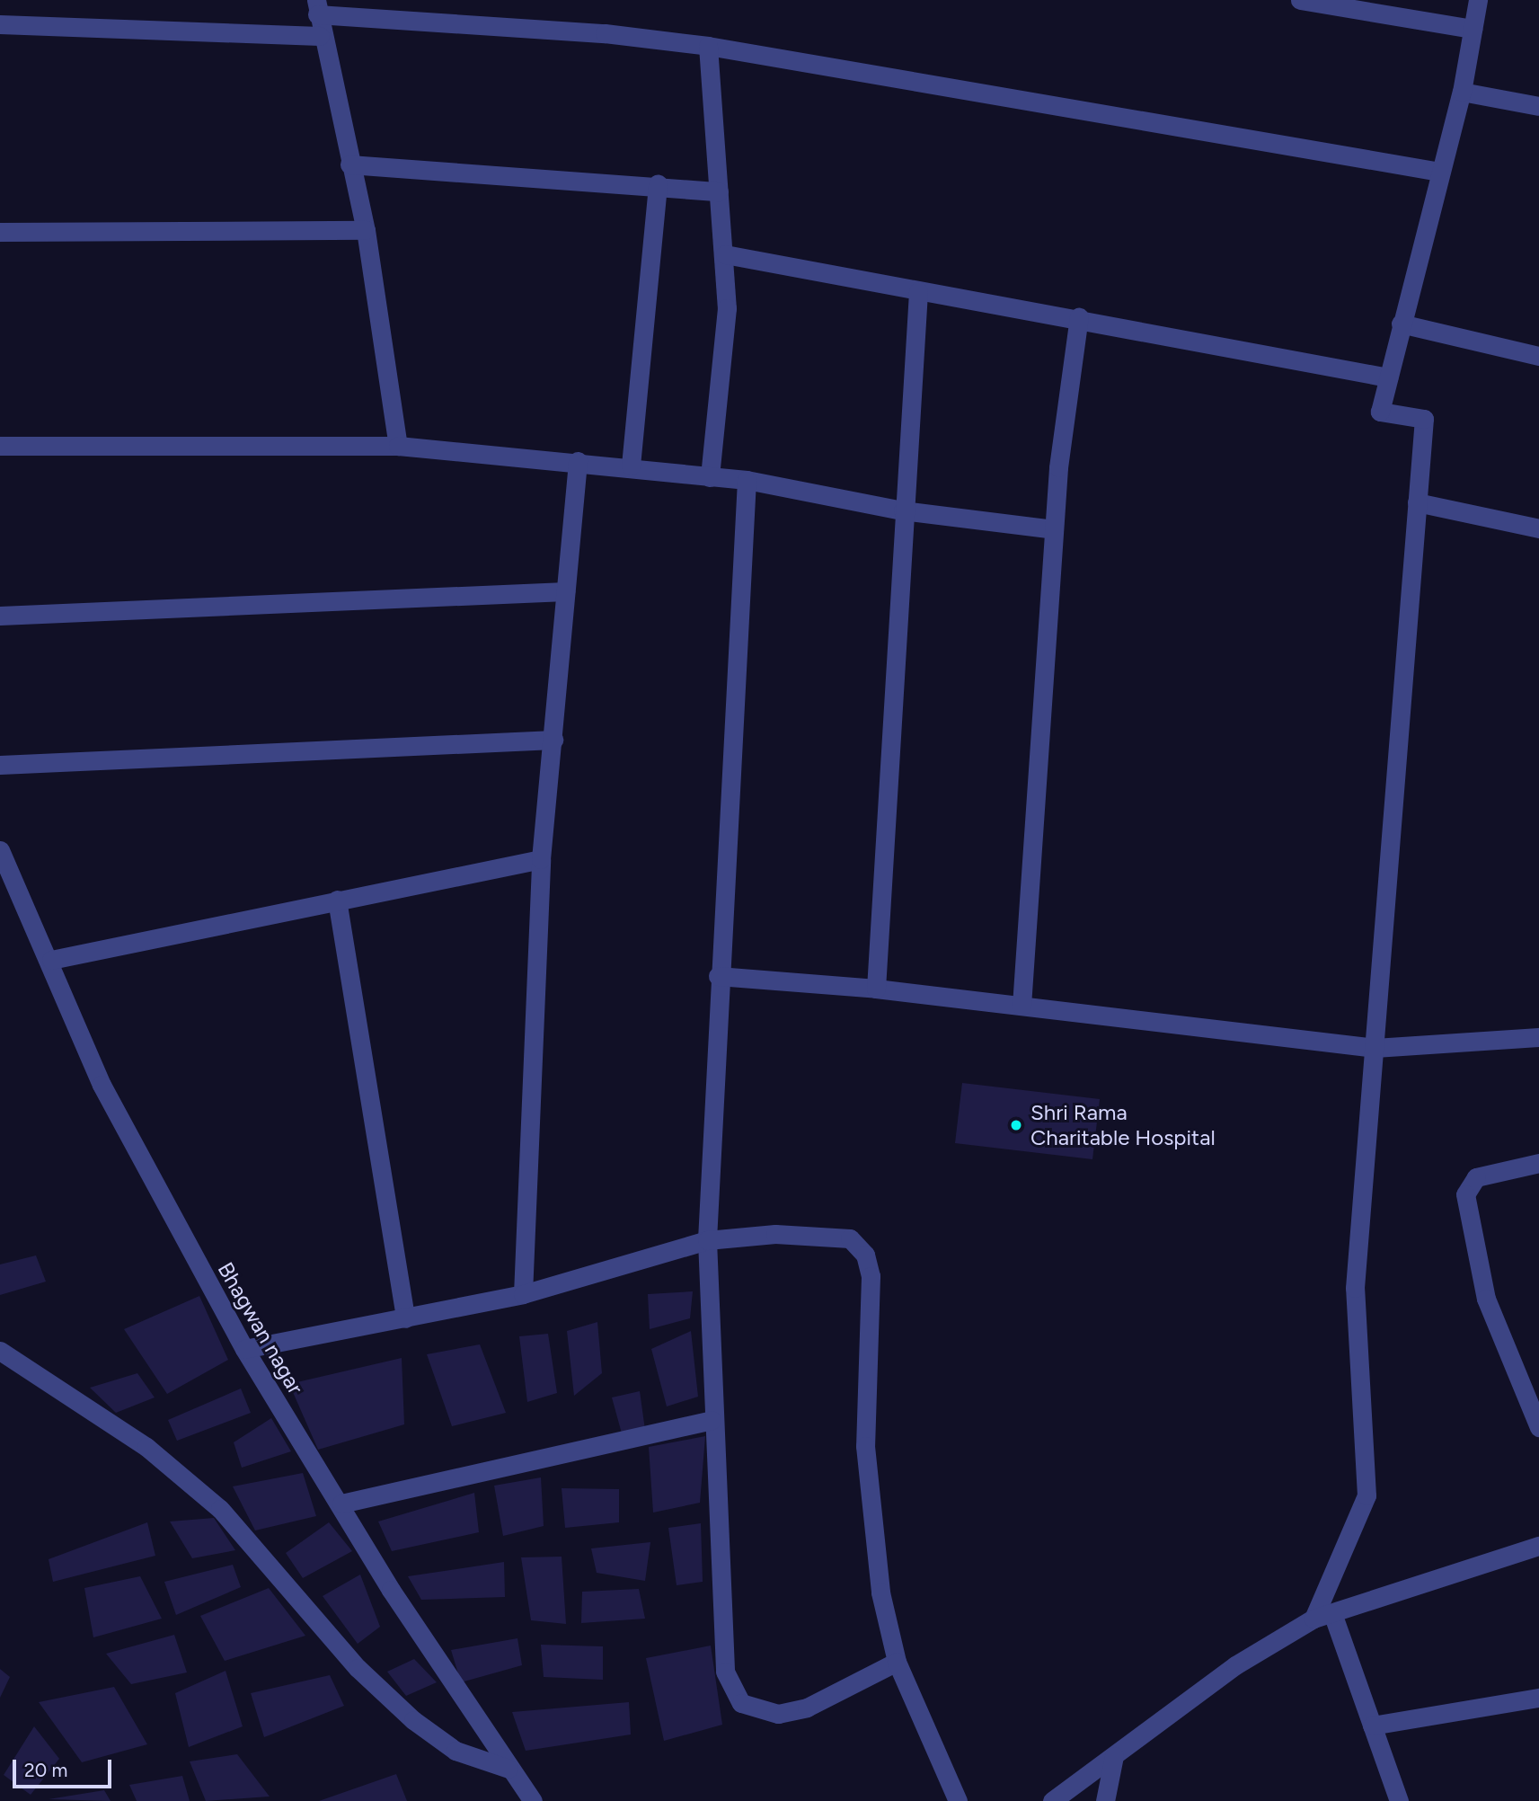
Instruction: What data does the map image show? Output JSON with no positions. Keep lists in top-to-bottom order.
{
  "streets": {
    "street": ["Bhagwan nagar"]
  },
  "places": ["Shri Rama Charitable Hospital"],
  "scale_bar": "20 m"
}
